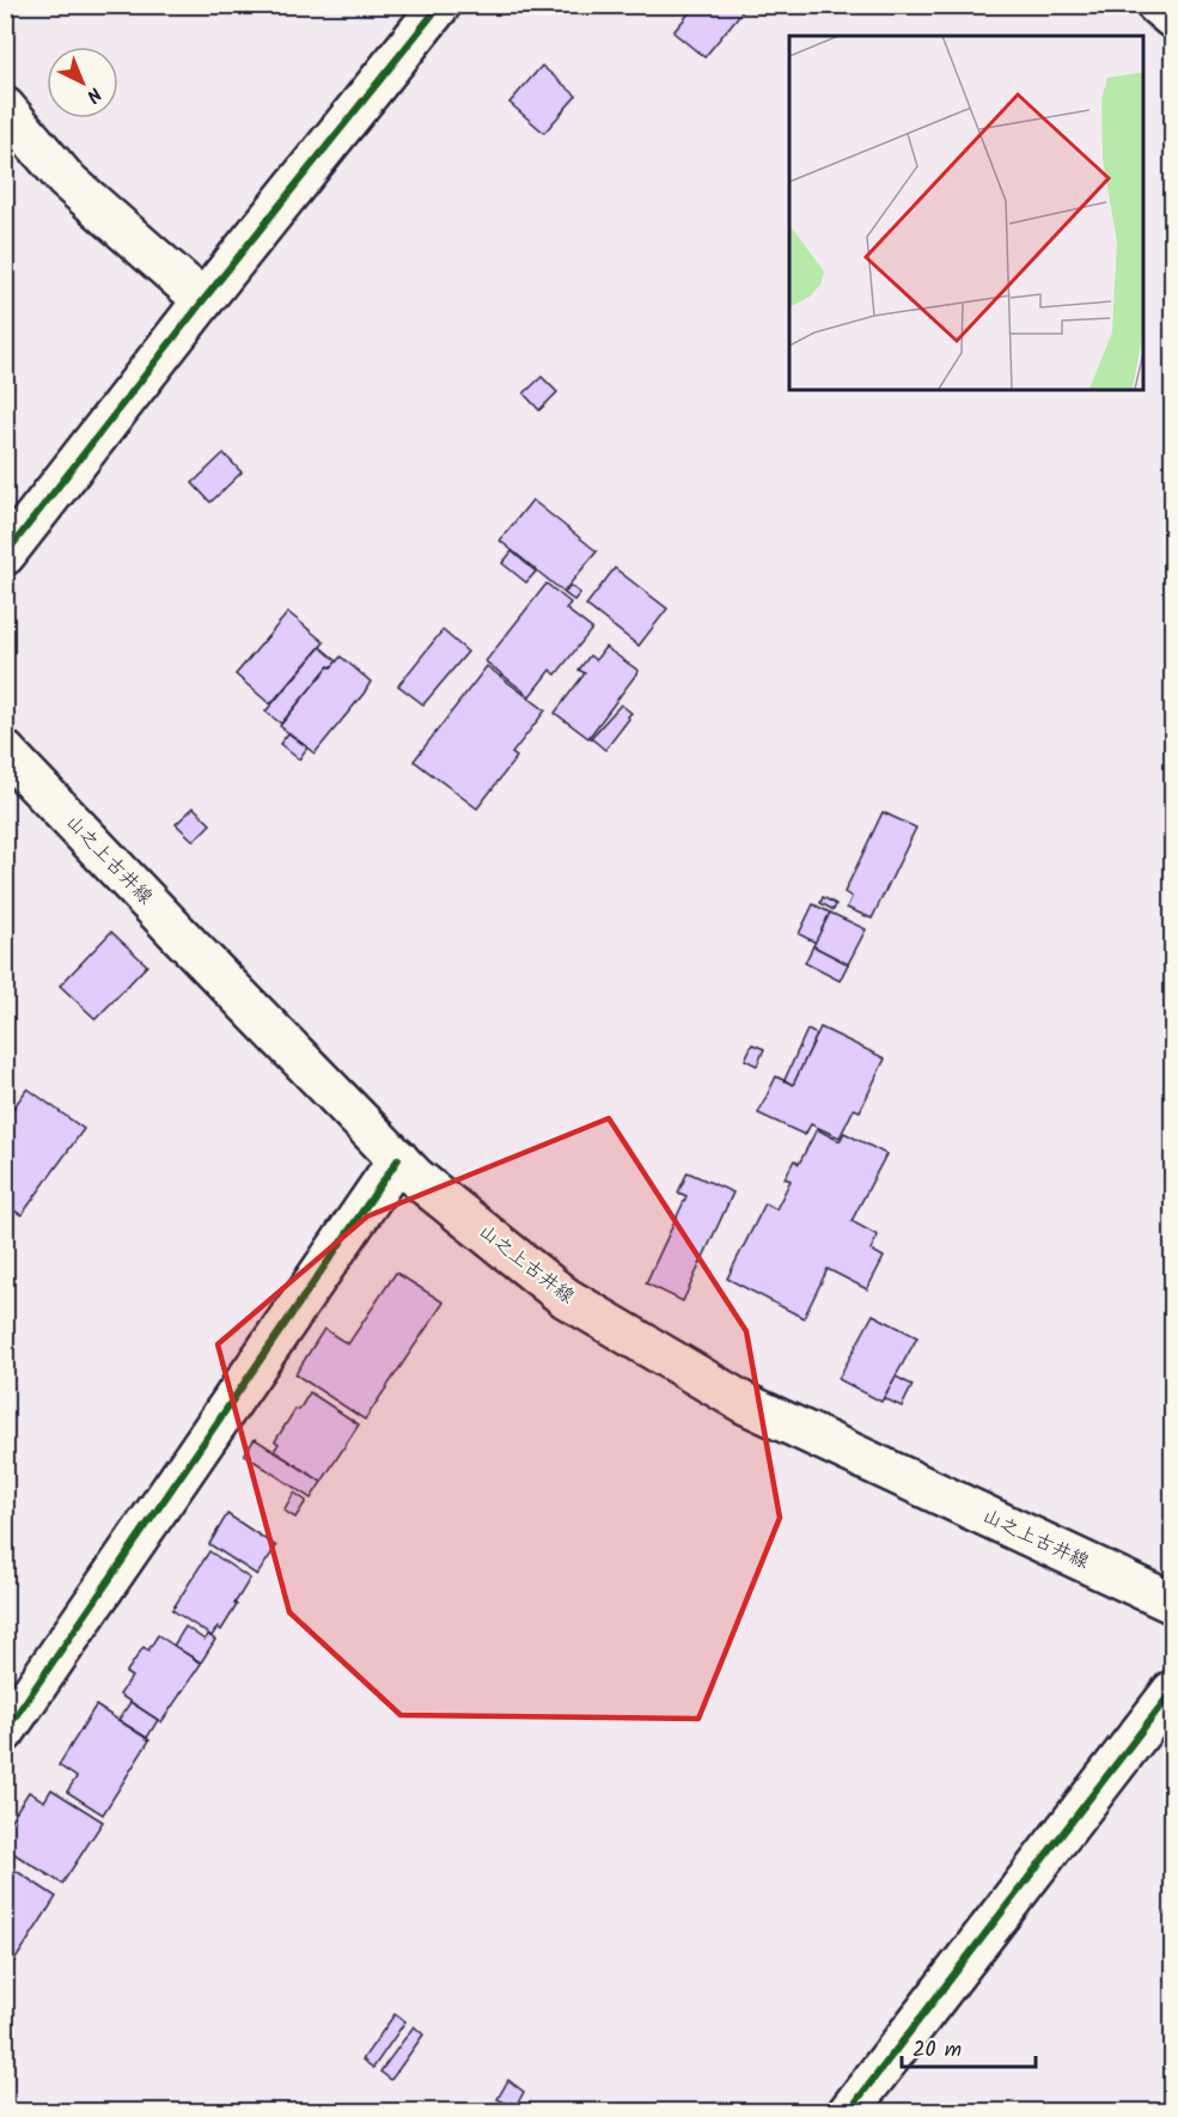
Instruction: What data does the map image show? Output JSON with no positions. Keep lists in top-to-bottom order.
{
  "streets": {
    "street": ["山之上古井線"]
  },
  "scale_bar": "20 m",
  "north": "bottom right"
}
